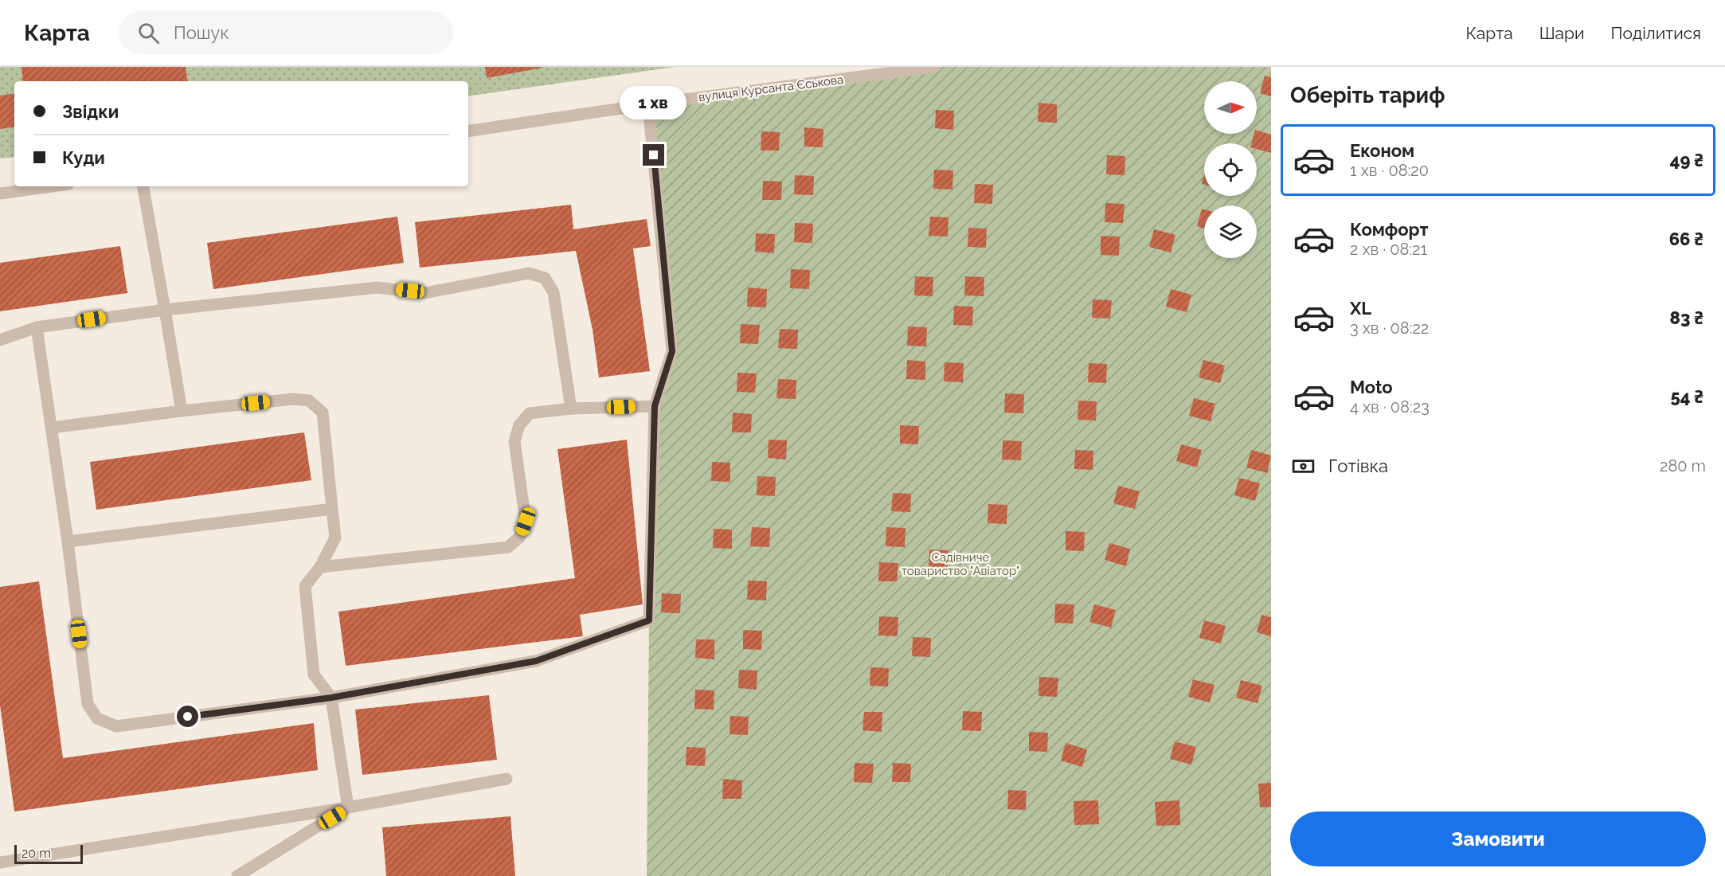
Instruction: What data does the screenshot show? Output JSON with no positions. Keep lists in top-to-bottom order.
{
  "streets": {
    "street": ["вулиця Курсанта Єськова"]
  },
  "parks": ["Садівниче товариство \"Авіатор\""],
  "scale_bar": "20 m",
  "north": "right",
  "page": {
    "header": "Карта",
    "search": "Пошук",
    "nav": ["Карта", "Шари", "Поділитися"],
    "heading": "Оберіть тариф",
    "banner": ["Звідки", "Куди"],
    "bubble": "1 хв",
    "list": [
      {
        "name": "Економ",
        "note": "1 хв · 08:20",
        "value": "49 ₴"
      },
      {
        "name": "Комфорт",
        "note": "2 хв · 08:21",
        "value": "66 ₴"
      },
      {
        "name": "XL",
        "note": "3 хв · 08:22",
        "value": "83 ₴"
      },
      {
        "name": "Moto",
        "note": "4 хв · 08:23",
        "value": "54 ₴"
      }
    ],
    "pay": ["Готівка", "280 m"],
    "buttons": "Замовити",
    "scale": "20 m"
  }
}
